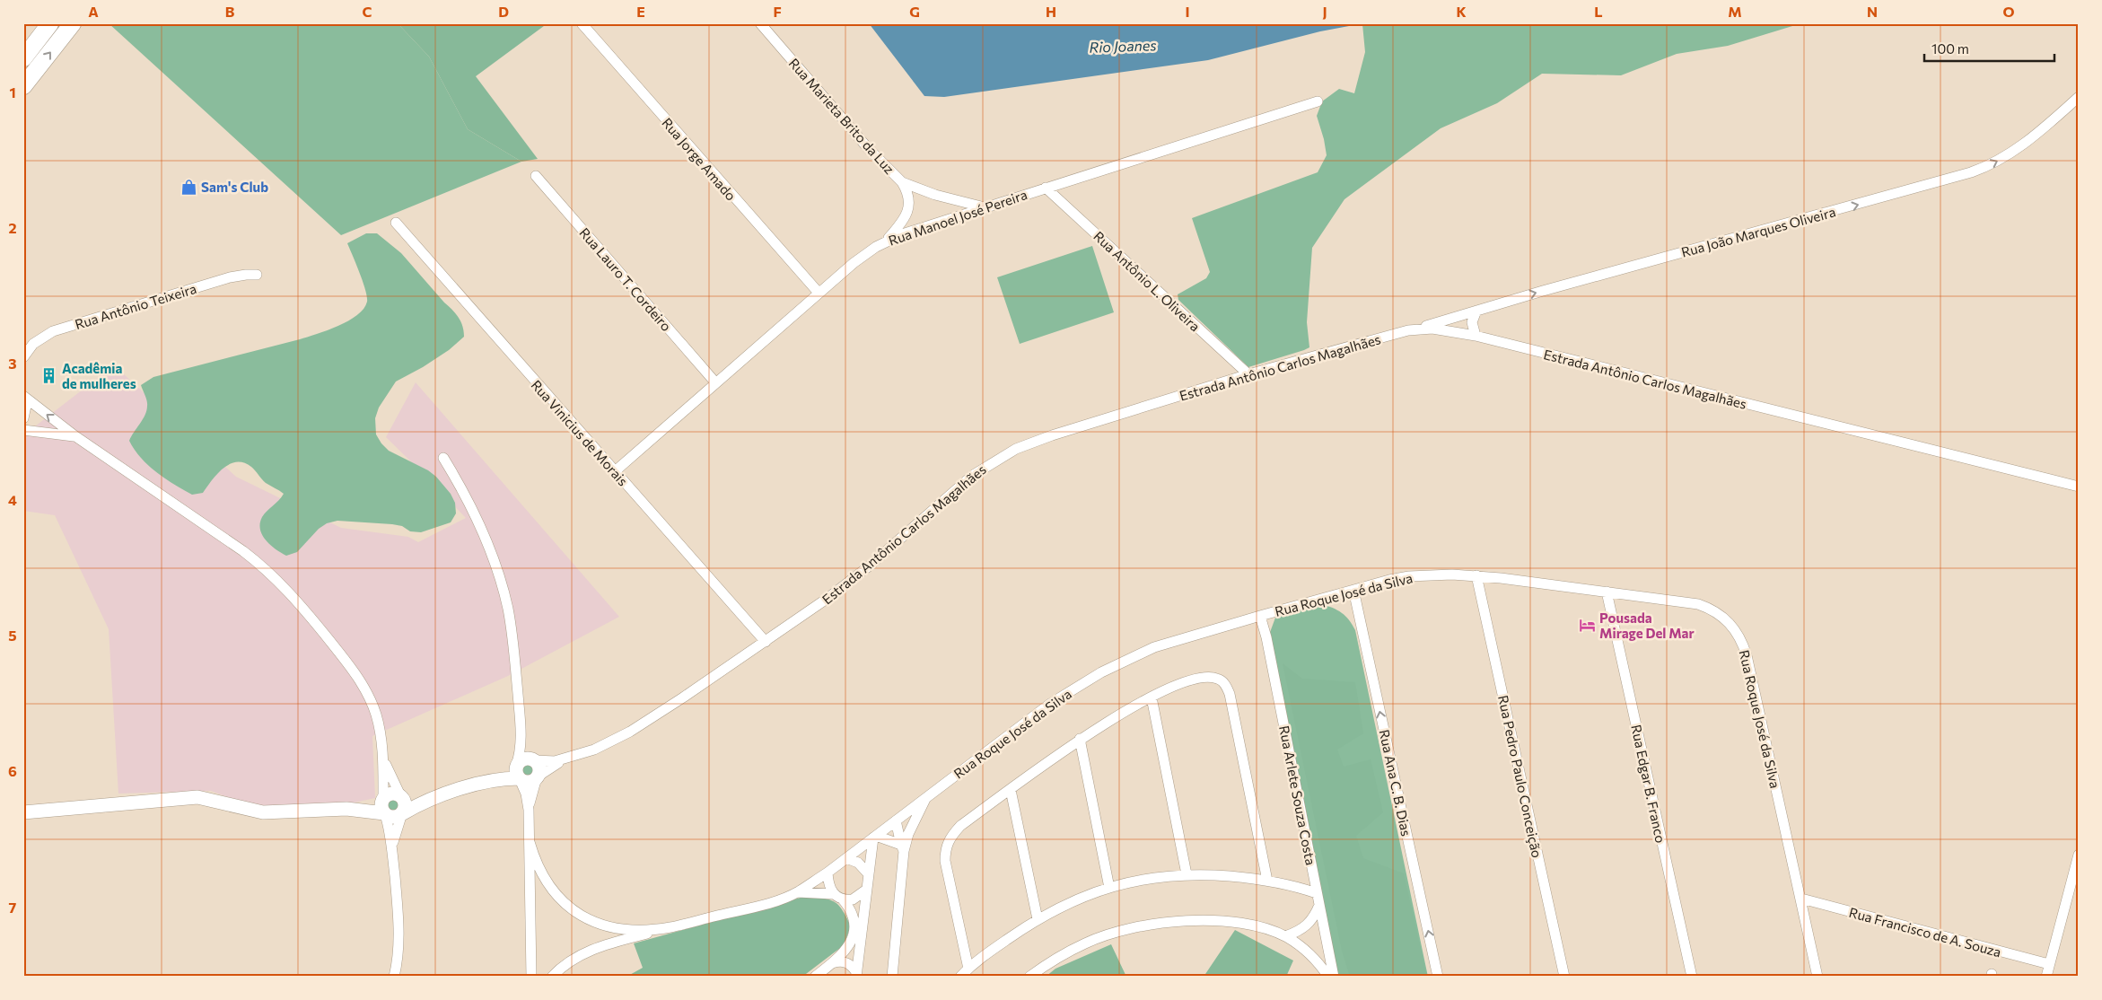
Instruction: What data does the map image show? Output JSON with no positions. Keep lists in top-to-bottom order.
{
  "streets": {
    "street": [
      "Rua Marieta Brito da Luz",
      "Rua Jorge Amado",
      "Rua Manoel José Pereira",
      "Rua João Marques Oliveira",
      "Rua Lauro T. Cordeiro",
      "Rua Antônio L. Oliveira",
      "Rua Antônio Teixeira",
      "Estrada Antônio Carlos Magalhães",
      "Rua Vinicius de Morais",
      "Rua Roque José da Silva",
      "Rua Pedro Paulo Conceição",
      "Rua Ana C. B. Dias",
      "Rua Edgar B. Franco",
      "Rua Arlete Souza Costa",
      "Rua Francisco de A. Souza"
    ]
  },
  "crossings": [
    ["Rua Marieta Brito da Luz", "Rua Manoel José Pereira"],
    ["Rua Jorge Amado", "Rua Manoel José Pereira"],
    ["Rua Manoel José Pereira", "Rua Lauro T. Cordeiro"],
    ["Rua Manoel José Pereira", "Rua Antônio L. Oliveira"],
    ["Rua Manoel José Pereira", "Rua Vinicius de Morais"],
    ["Rua João Marques Oliveira", "Estrada Antônio Carlos Magalhães"],
    ["Rua Antônio L. Oliveira", "Estrada Antônio Carlos Magalhães"],
    ["Estrada Antônio Carlos Magalhães", "Rua Vinicius de Morais"],
    ["Rua Roque José da Silva", "Rua Pedro Paulo Conceição"],
    ["Rua Roque José da Silva", "Rua Ana C. B. Dias"],
    ["Rua Roque José da Silva", "Rua Edgar B. Franco"],
    ["Rua Roque José da Silva", "Rua Arlete Souza Costa"],
    ["Rua Roque José da Silva", "Rua Francisco de A. Souza"]
  ],
  "one_way": ["Rua João Marques Oliveira", "Rua Ana C. B. Dias"],
  "water": ["Rio Joanes"],
  "places": {
    "shop": ["Sam's Club"],
    "building": ["Acadêmia de mulheres"],
    "hotel": ["Pousada Mirage Del Mar"]
  },
  "scale_bar": "100 m",
  "grid": {
    "columns": [
      "A",
      "B",
      "C",
      "D",
      "E",
      "F",
      "G",
      "H",
      "I",
      "J",
      "K",
      "L",
      "M",
      "N",
      "O"
    ],
    "rows": [
      "1",
      "2",
      "3",
      "4",
      "5",
      "6",
      "7"
    ]
  }
}
